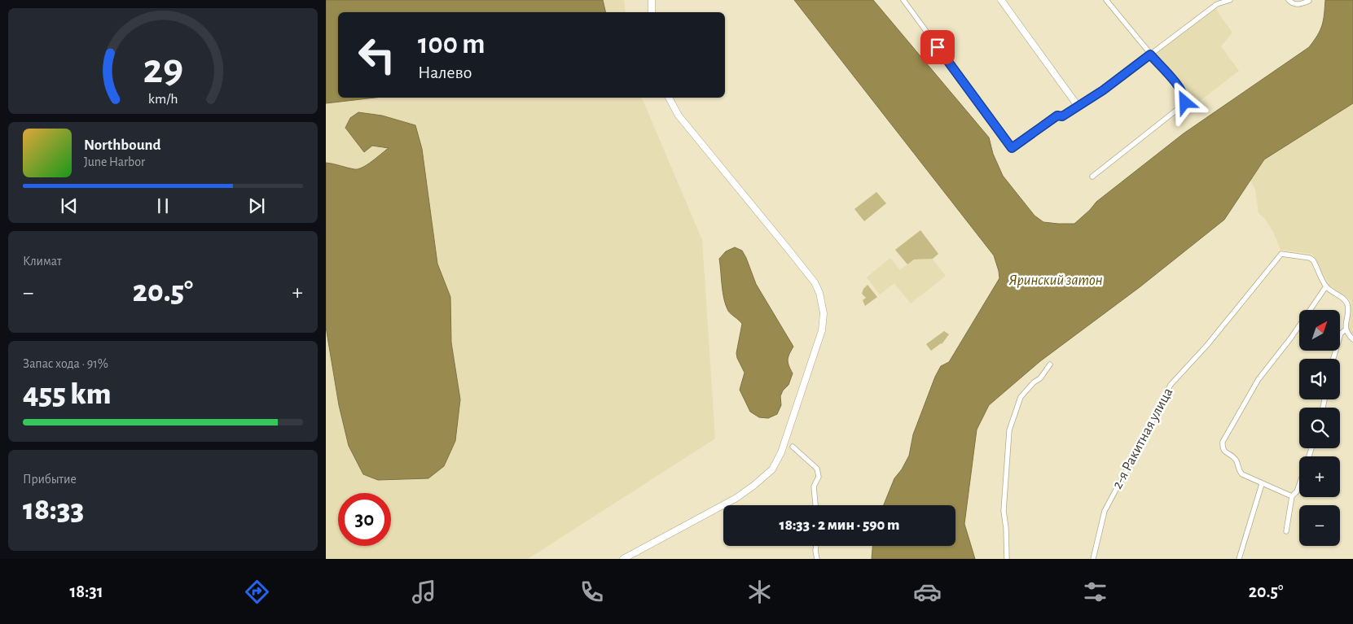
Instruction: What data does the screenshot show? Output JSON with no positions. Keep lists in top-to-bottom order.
{
  "streets": {
    "street": ["2-я Ракитная улица"]
  },
  "water": ["Яринский затон"],
  "north": "top right",
  "page": {
    "turn": ["100 m", "Налево"],
    "song": ["Northbound", "June Harbor"],
    "tile": [
      "Климат",
      ["Запас хода · 91%", "455 km"],
      ["Прибытие", "18:33"]
    ],
    "heat": ["−", "20.5°", "+"],
    "map_buttons": ["+", "−"],
    "limit": "30",
    "trip": "18:33 · 2 мин · 590 m",
    "tabs": ["18:31", "20.5°"],
    "gauge": ["29", "km/h"]
  }
}
